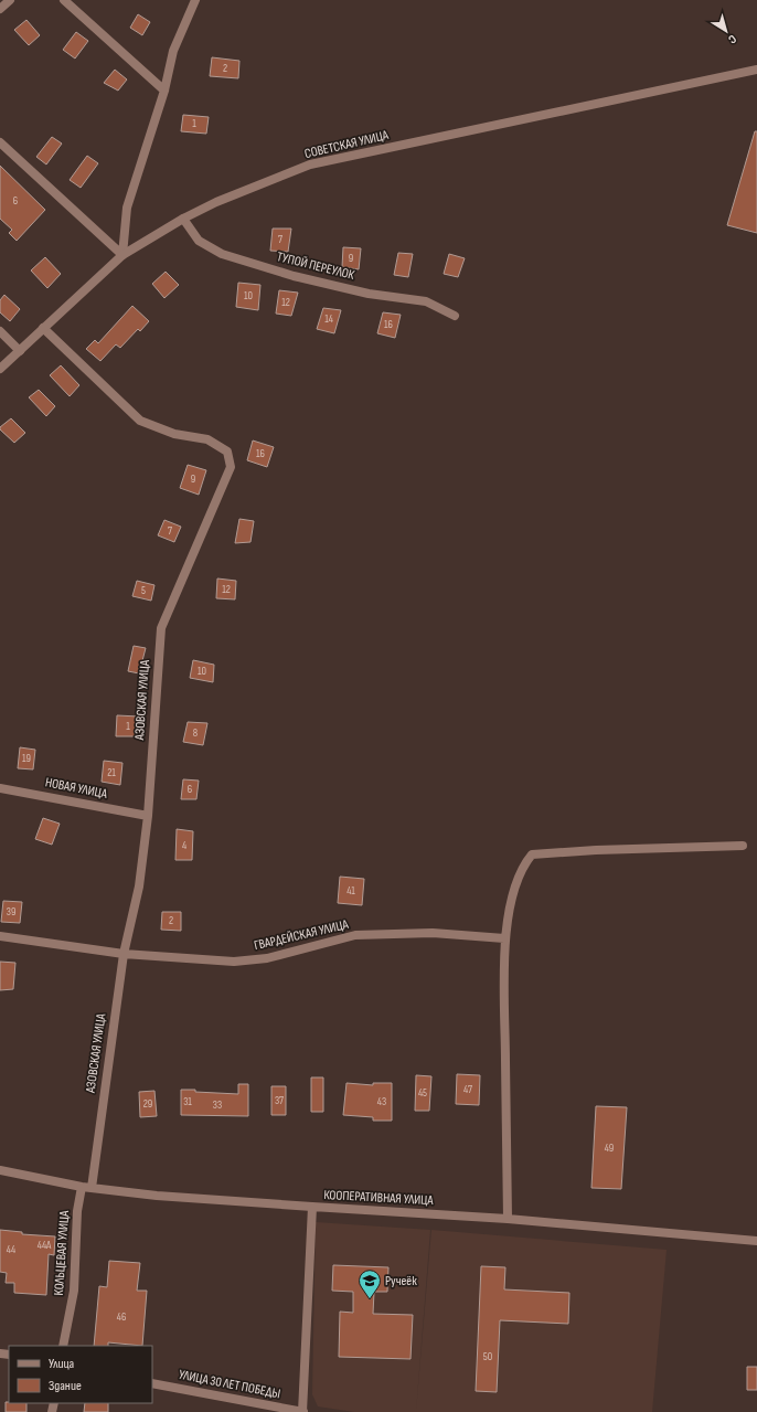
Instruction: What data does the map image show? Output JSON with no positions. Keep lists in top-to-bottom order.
{
  "streets": {
    "street": [
      "СОВЕТСКАЯ УЛИЦА",
      "ТУПОЙ ПЕРЕУЛОК",
      "АЗОВСКАЯ УЛИЦА",
      "НОВАЯ УЛИЦА",
      "ГВАРДЕЙСКАЯ УЛИЦА",
      "КООПЕРАТИВНАЯ УЛИЦА",
      "КОЛЬЦЕВАЯ УЛИЦА",
      "УЛИЦА 30 ЛЕТ ПОБЕДЫ"
    ]
  },
  "crossings": [
    ["СОВЕТСКАЯ УЛИЦА", "ТУПОЙ ПЕРЕУЛОК"],
    ["СОВЕТСКАЯ УЛИЦА", "АЗОВСКАЯ УЛИЦА"],
    ["АЗОВСКАЯ УЛИЦА", "НОВАЯ УЛИЦА"],
    ["АЗОВСКАЯ УЛИЦА", "ГВАРДЕЙСКАЯ УЛИЦА"],
    ["АЗОВСКАЯ УЛИЦА", "КООПЕРАТИВНАЯ УЛИЦА"],
    ["КООПЕРАТИВНАЯ УЛИЦА", "КОЛЬЦЕВАЯ УЛИЦА"]
  ],
  "places": {
    "school or university": ["Ручеёк"]
  },
  "house_numbers": [
    "2",
    "1",
    "6",
    "7",
    "9",
    "10",
    "12",
    "14",
    "16",
    "16",
    "9",
    "7",
    "12",
    "5",
    "10",
    "1",
    "8",
    "19",
    "21",
    "6",
    "4",
    "41",
    "39",
    "2",
    "47",
    "45",
    "37",
    "31",
    "43",
    "29",
    "33",
    "49",
    "44А",
    "44",
    "46",
    "50"
  ],
  "legend": ["Улица", "Здание"],
  "north": "bottom right"
}
